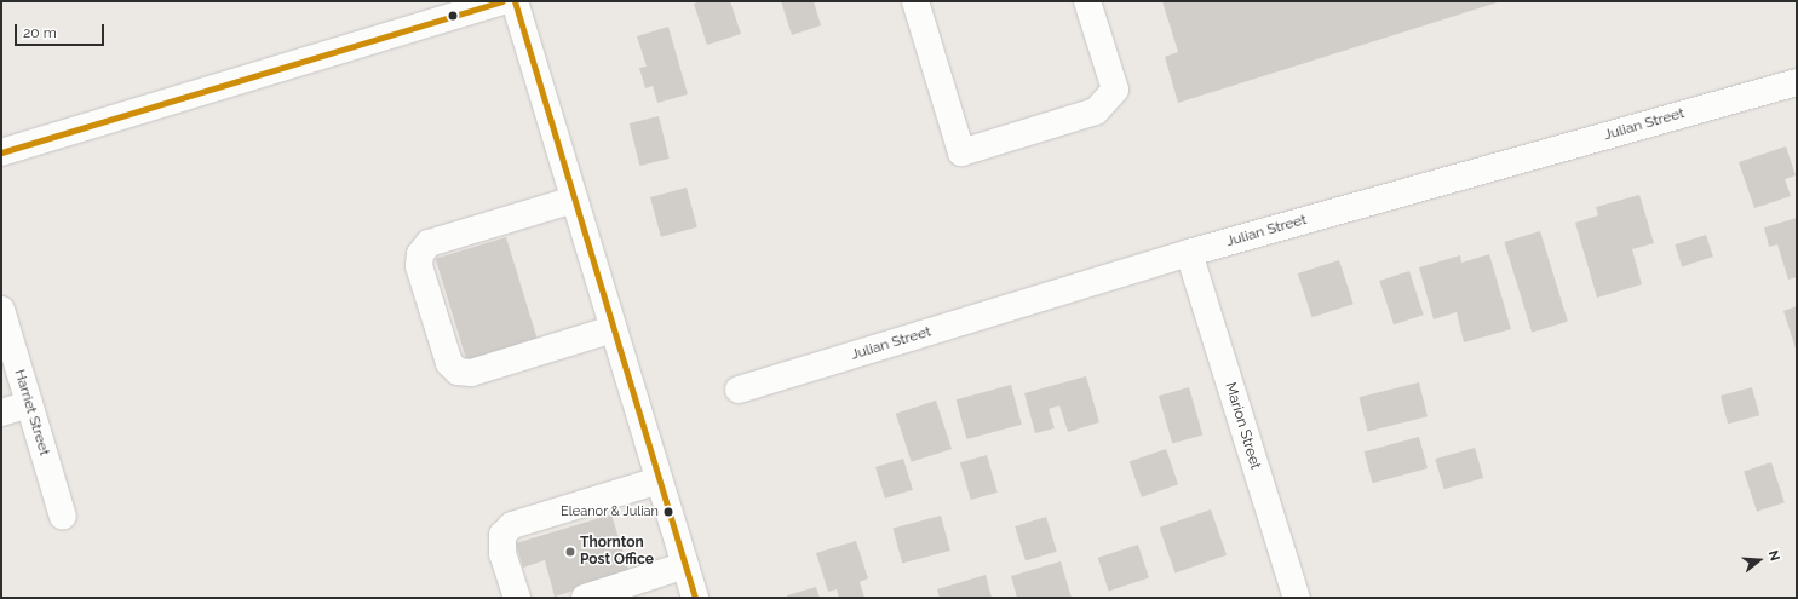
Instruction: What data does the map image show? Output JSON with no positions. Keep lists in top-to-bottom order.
{
  "streets": {
    "street": ["Julian Street", "Harriet Street", "Marion Street"]
  },
  "crossings": [
    ["Julian Street", "Marion Street"]
  ],
  "places": ["Eleanor & Julian", "Thornton Post Office"],
  "scale_bar": "20 m",
  "north": "right"
}
